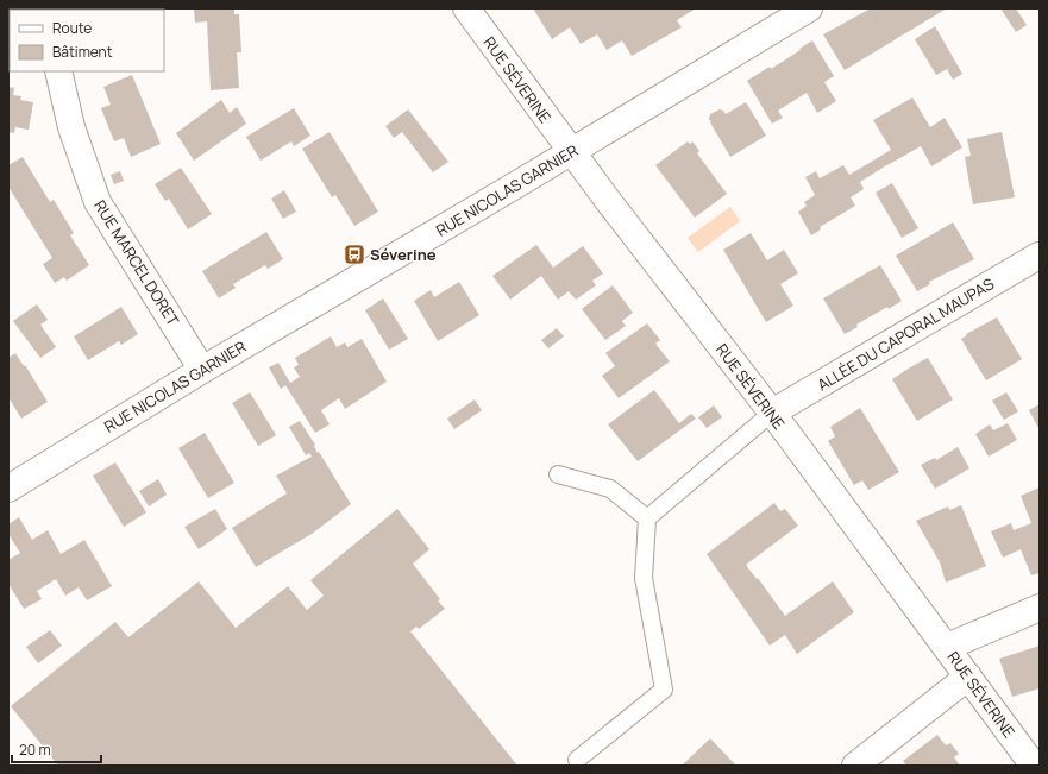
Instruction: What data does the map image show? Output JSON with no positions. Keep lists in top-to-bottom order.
{
  "streets": {
    "street": [
      "RUE SÉVERINE",
      "RUE NICOLAS GARNIER",
      "RUE MARCEL DORET",
      "ALLÉE DU CAPORAL MAUPAS"
    ]
  },
  "crossings": [
    ["RUE SÉVERINE", "RUE NICOLAS GARNIER"],
    ["RUE SÉVERINE", "ALLÉE DU CAPORAL MAUPAS"],
    ["RUE NICOLAS GARNIER", "RUE MARCEL DORET"]
  ],
  "places": {
    "bus stop": ["Séverine"]
  },
  "legend": ["Route", "Bâtiment"],
  "scale_bar": "20 m"
}
